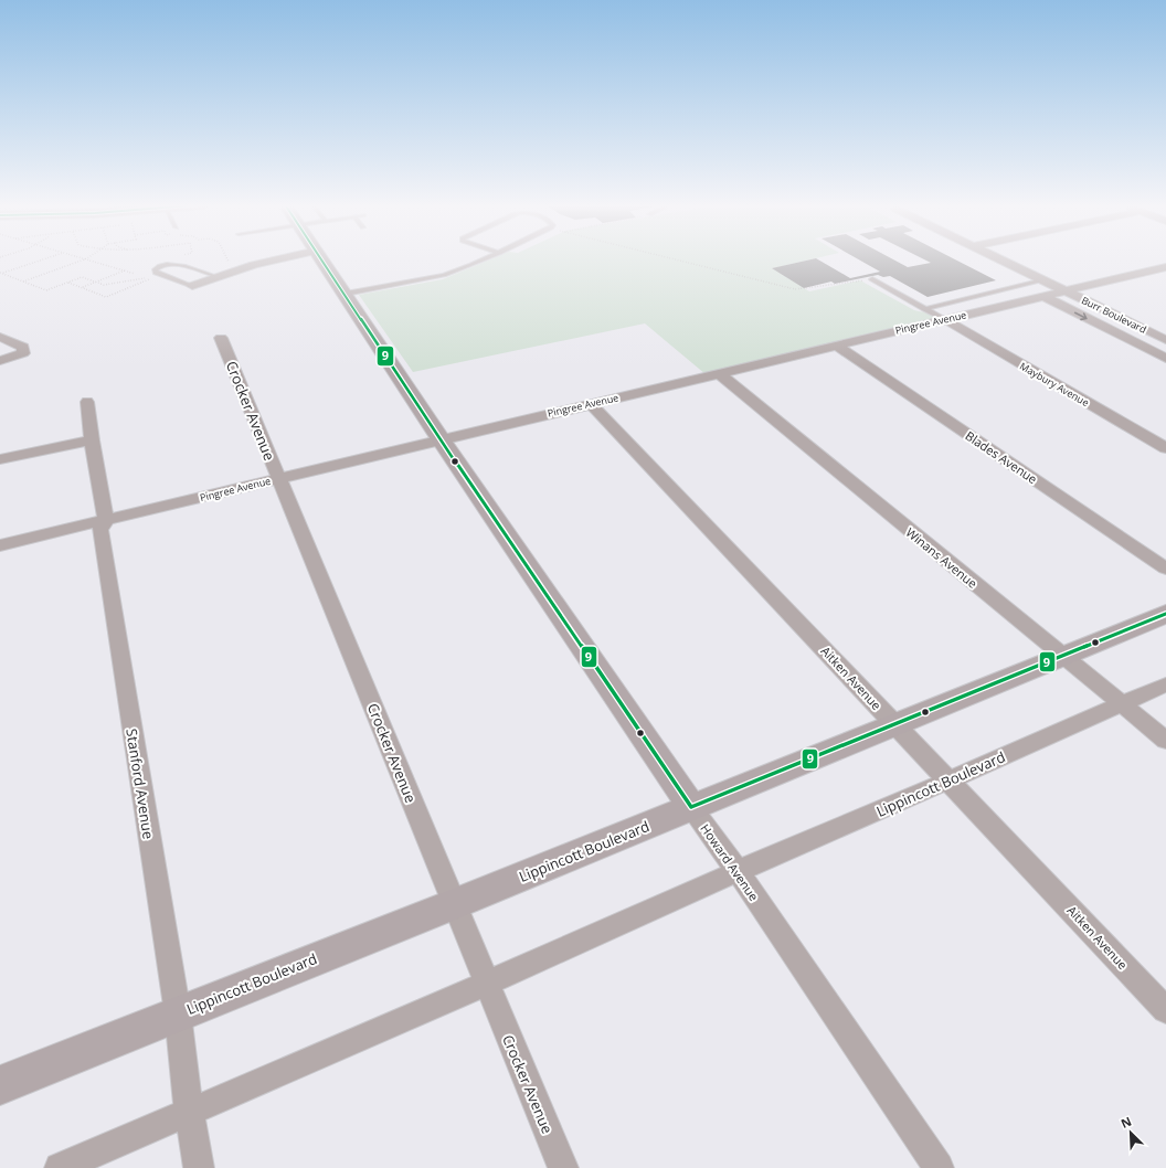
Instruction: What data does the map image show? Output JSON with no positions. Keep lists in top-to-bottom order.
{
  "streets": {
    "street": [
      "Burr Boulevard",
      "Pingree Avenue",
      "Maybury Avenue",
      "Crocker Avenue",
      "Blades Avenue",
      "Winans Avenue",
      "Aitken Avenue",
      "Stanford Avenue",
      "Lippincott Boulevard",
      "Howard Avenue"
    ]
  },
  "crossings": [
    ["Burr Boulevard", "Pingree Avenue"],
    ["Pingree Avenue", "Maybury Avenue"],
    ["Pingree Avenue", "Crocker Avenue"],
    ["Pingree Avenue", "Blades Avenue"],
    ["Pingree Avenue", "Winans Avenue"],
    ["Pingree Avenue", "Aitken Avenue"],
    ["Pingree Avenue", "Stanford Avenue"],
    ["Pingree Avenue", "Howard Avenue"],
    ["Crocker Avenue", "Lippincott Boulevard"],
    ["Winans Avenue", "Lippincott Boulevard"],
    ["Aitken Avenue", "Lippincott Boulevard"],
    ["Stanford Avenue", "Lippincott Boulevard"],
    ["Lippincott Boulevard", "Howard Avenue"]
  ],
  "lines": ["transit line 9"],
  "north": "top left"
}
